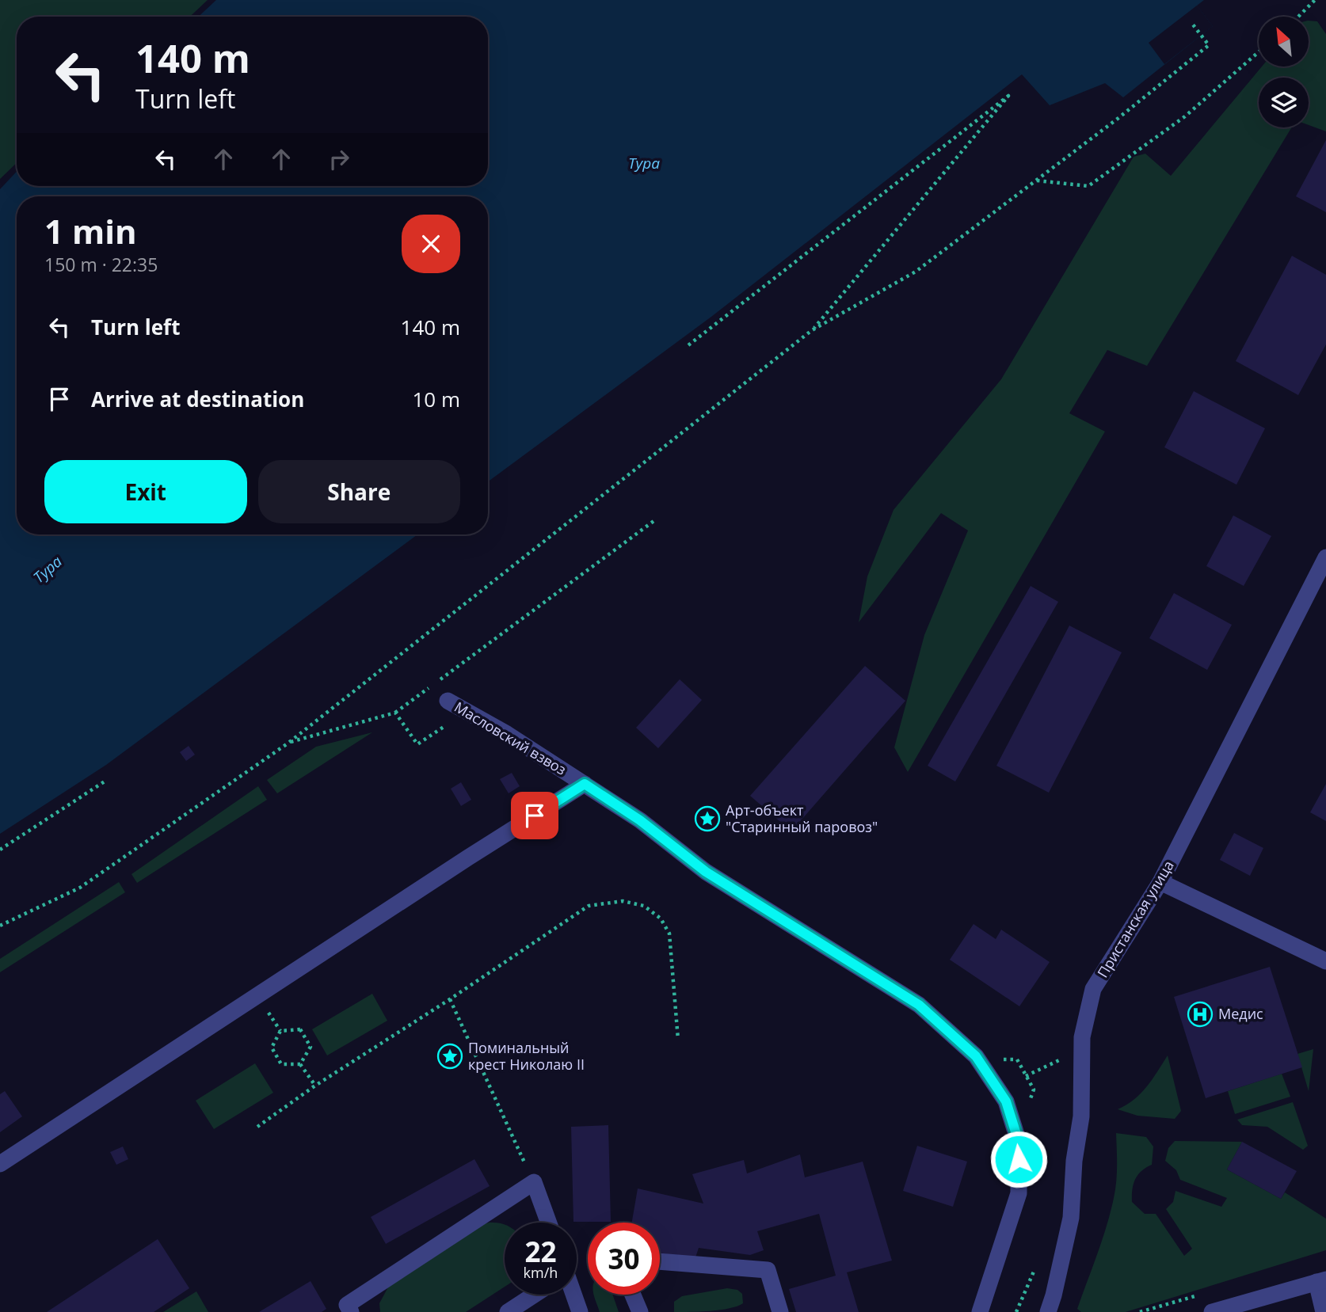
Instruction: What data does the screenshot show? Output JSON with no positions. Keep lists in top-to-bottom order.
{
  "streets": {
    "street": ["Масловский взвоз", "Пристанская улица"]
  },
  "water": ["Тура"],
  "places": {
    "place": ["Арт-объект \"Старинный паровоз\"", "Поминальный крест Николаю II"],
    "hospital": ["Медис"]
  },
  "north": "top left",
  "page": {
    "turn": ["140 m", "Turn left"],
    "heading": ["1 min", "150 m · 22:35"],
    "list": [
      {
        "name": "Turn left",
        "value": "140 m"
      },
      {
        "name": "Arrive at destination",
        "value": "10 m"
      }
    ],
    "buttons": ["Exit", "Share"],
    "speed": "22 km/h",
    "limit": "30"
  }
}
